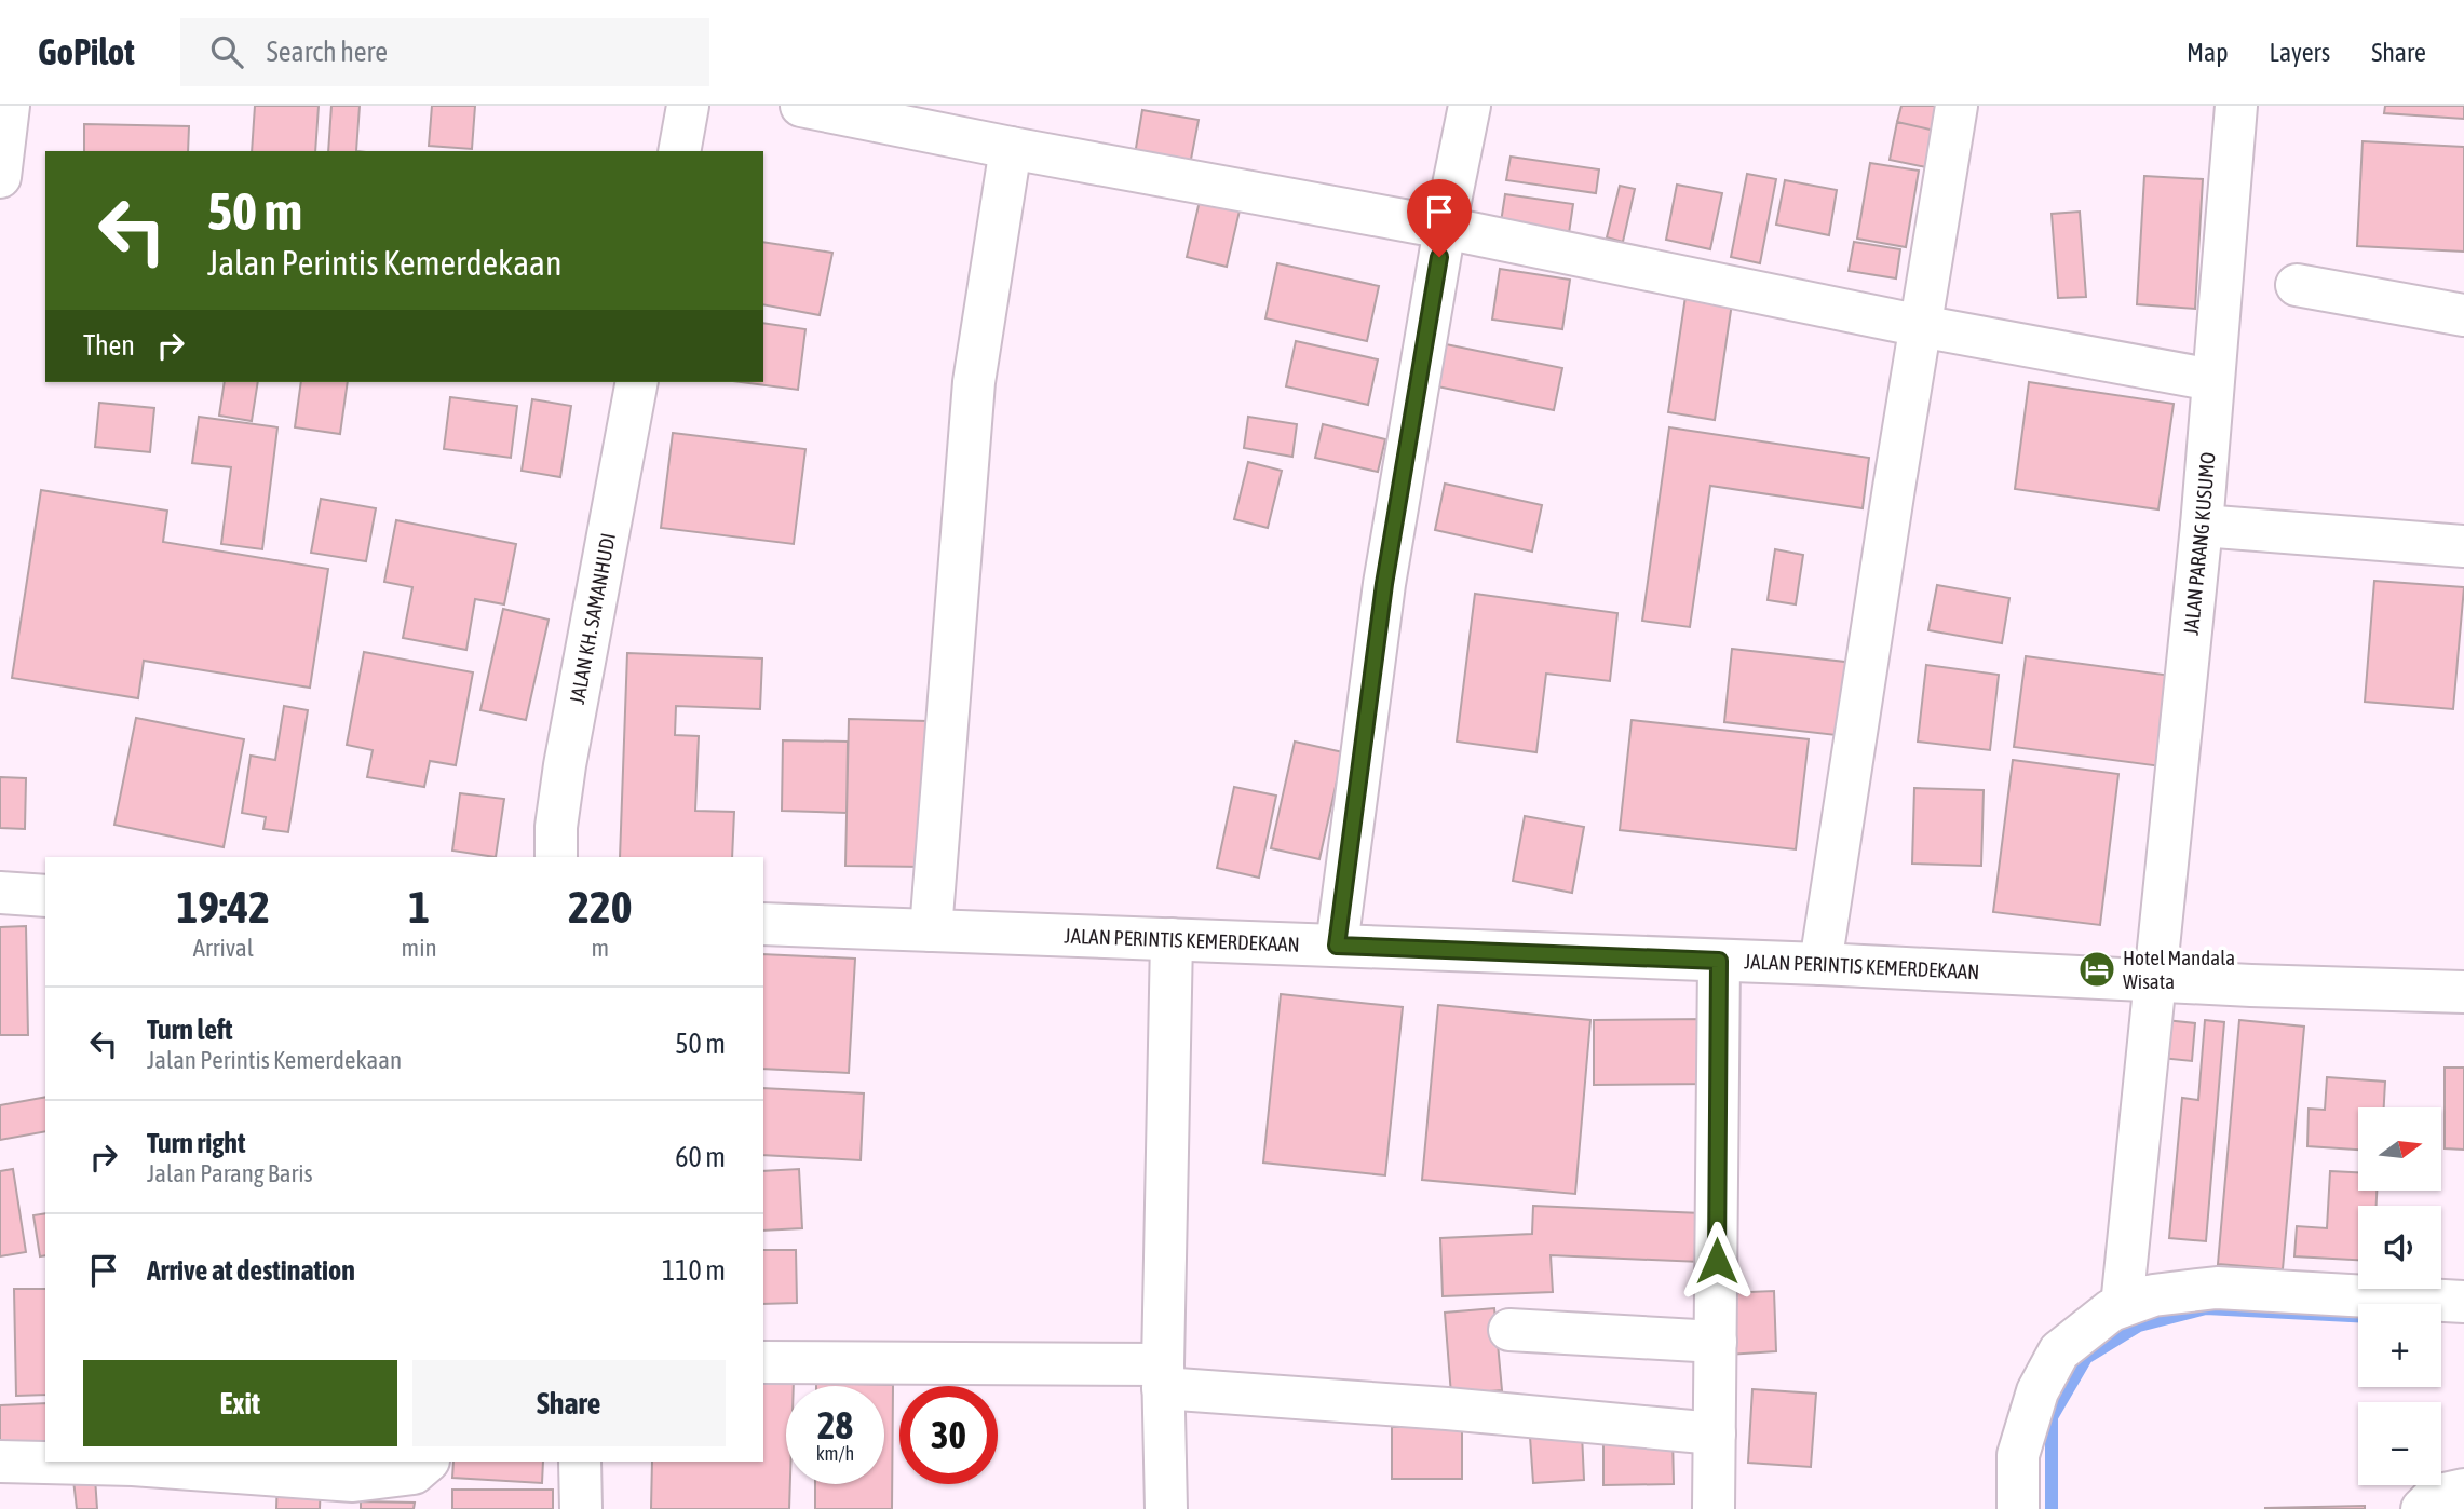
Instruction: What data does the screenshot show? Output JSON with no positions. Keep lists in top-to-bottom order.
{
  "streets": {
    "street": ["JALAN PARANG KUSUMO", "JALAN KH. SAMANHUDI", "JALAN PERINTIS KEMERDEKAAN"]
  },
  "crossings": [
    ["JALAN PARANG KUSUMO", "JALAN PERINTIS KEMERDEKAAN"]
  ],
  "places": {
    "hotel": ["Hotel Mandala Wisata"]
  },
  "north": "right",
  "page": {
    "header": "GoPilot",
    "search": "Search here",
    "nav": ["Map", "Layers", "Share"],
    "turn": ["50 m", "Jalan Perintis Kemerdekaan"],
    "then": "Then",
    "eta": [
      "19:42",
      "Arrival",
      "1",
      "min",
      "220",
      "m"
    ],
    "list": [
      {
        "name": "Turn left",
        "note": "Jalan Perintis Kemerdekaan",
        "value": "50 m"
      },
      {
        "name": "Turn right",
        "note": "Jalan Parang Baris",
        "value": "60 m"
      },
      {
        "name": "Arrive at destination",
        "value": "110 m"
      }
    ],
    "map_buttons": ["+", "−"],
    "buttons": ["Exit", "Share"],
    "speed": "28 km/h",
    "limit": "30"
  }
}
